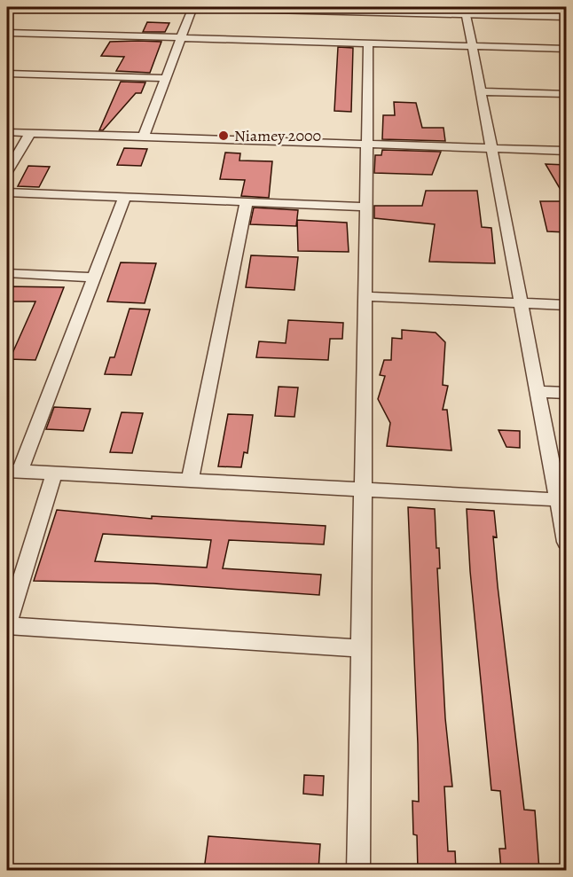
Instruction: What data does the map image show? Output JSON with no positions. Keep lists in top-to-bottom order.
{
  "places": ["Niamey 2000"]
}
